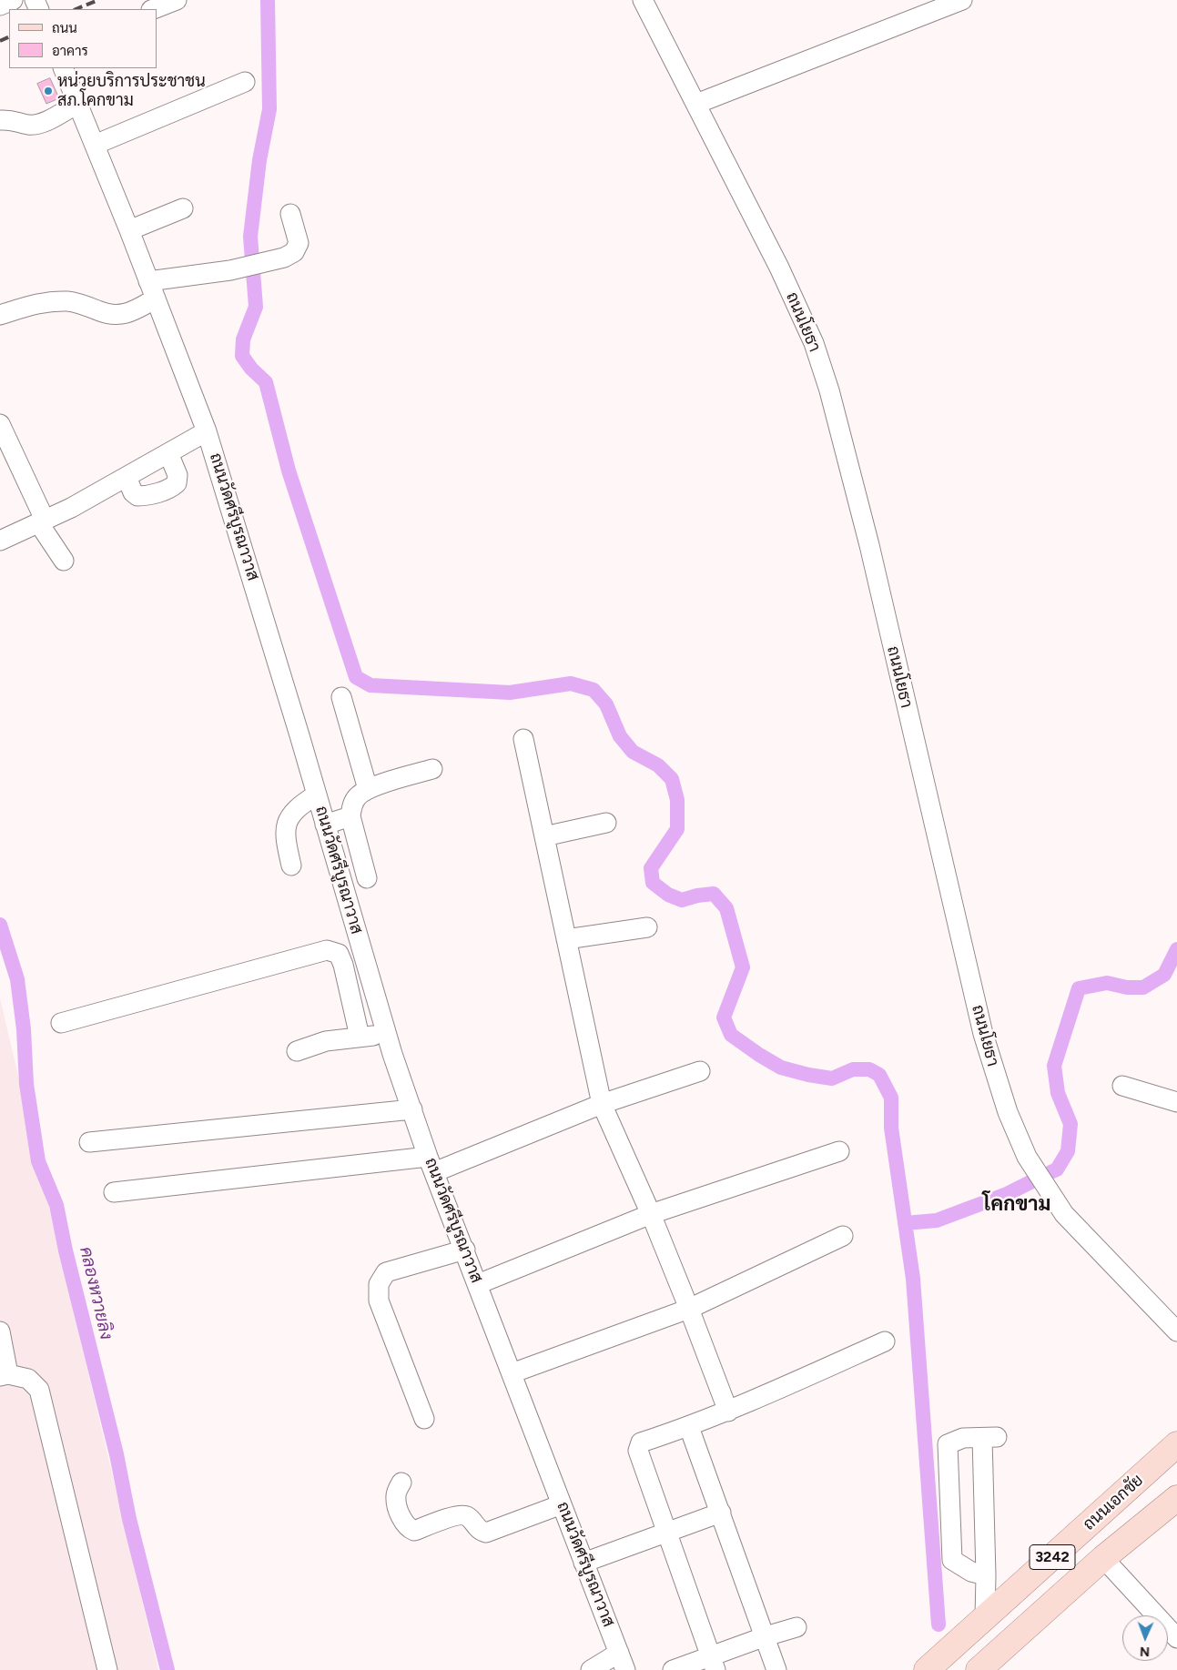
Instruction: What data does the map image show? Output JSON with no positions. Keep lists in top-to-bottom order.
{
  "streets": {
    "main road": ["ถนนเอกชัย", "3242"],
    "street": ["ถนนโยธา", "ถนนวัดศรีบูรณาวาส"]
  },
  "districts": ["โคกขาม"],
  "water": ["คลองหวายลิง"],
  "places": ["หน่วยบริการประชาชน สภ.โคกขาม"],
  "legend": ["ถนน", "อาคาร"],
  "north": "bottom"
}
